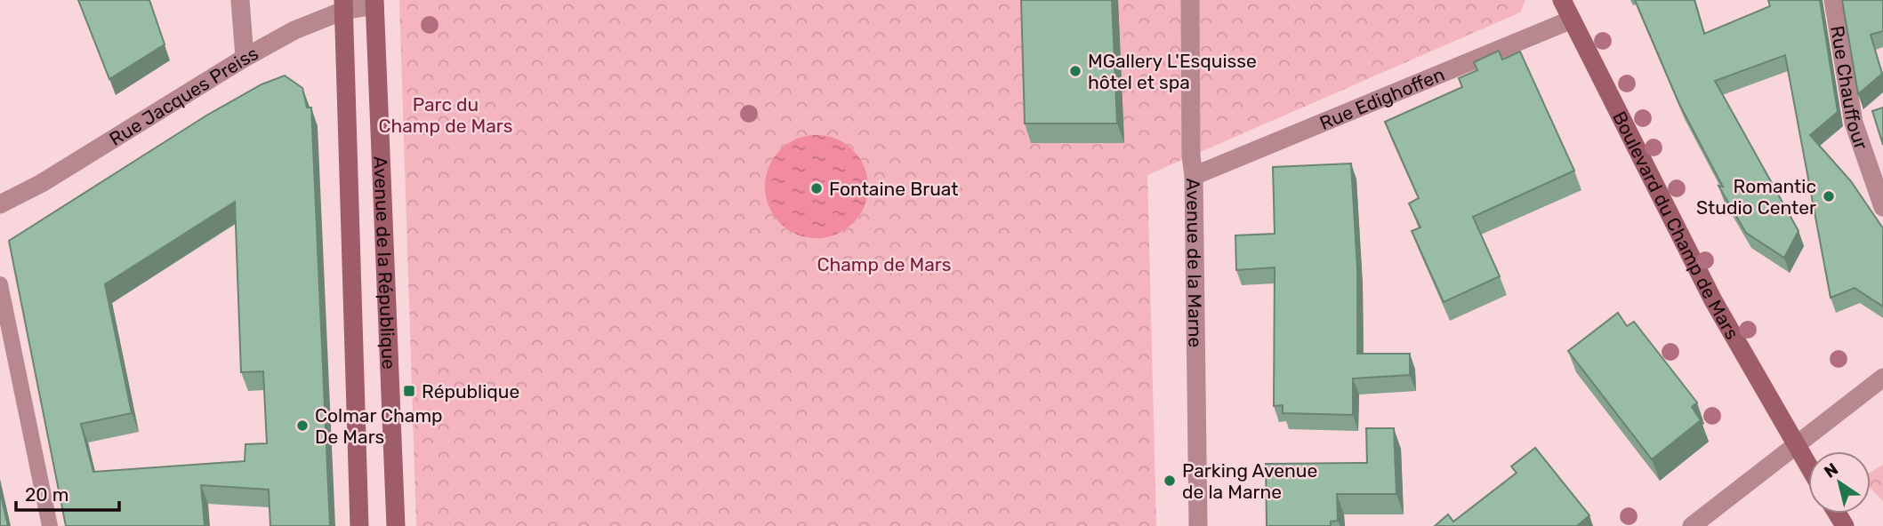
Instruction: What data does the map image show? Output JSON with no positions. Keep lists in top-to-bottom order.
{
  "streets": {
    "main road": ["Boulevard du Champ de Mars", "Avenue de la République"],
    "street": [
      "Rue Chauffour",
      "Rue Jacques Preiss",
      "Rue Edighoffen",
      "Avenue de la Marne"
    ]
  },
  "crossings": [
    ["Rue Jacques Preiss", "Avenue de la République"],
    ["Rue Edighoffen", "Boulevard du Champ de Mars"],
    ["Rue Edighoffen", "Avenue de la Marne"]
  ],
  "parks": ["Parc du Champ de Mars", "Champ de Mars"],
  "places": {
    "other": [
      "MGallery L'Esquisse hôtel et spa",
      "Fontaine Bruat",
      "Romantic Studio Center",
      "Colmar Champ De Mars",
      "Parking Avenue de la Marne"
    ],
    "transit": ["République"]
  },
  "scale_bar": "20 m",
  "north": "top left"
}
